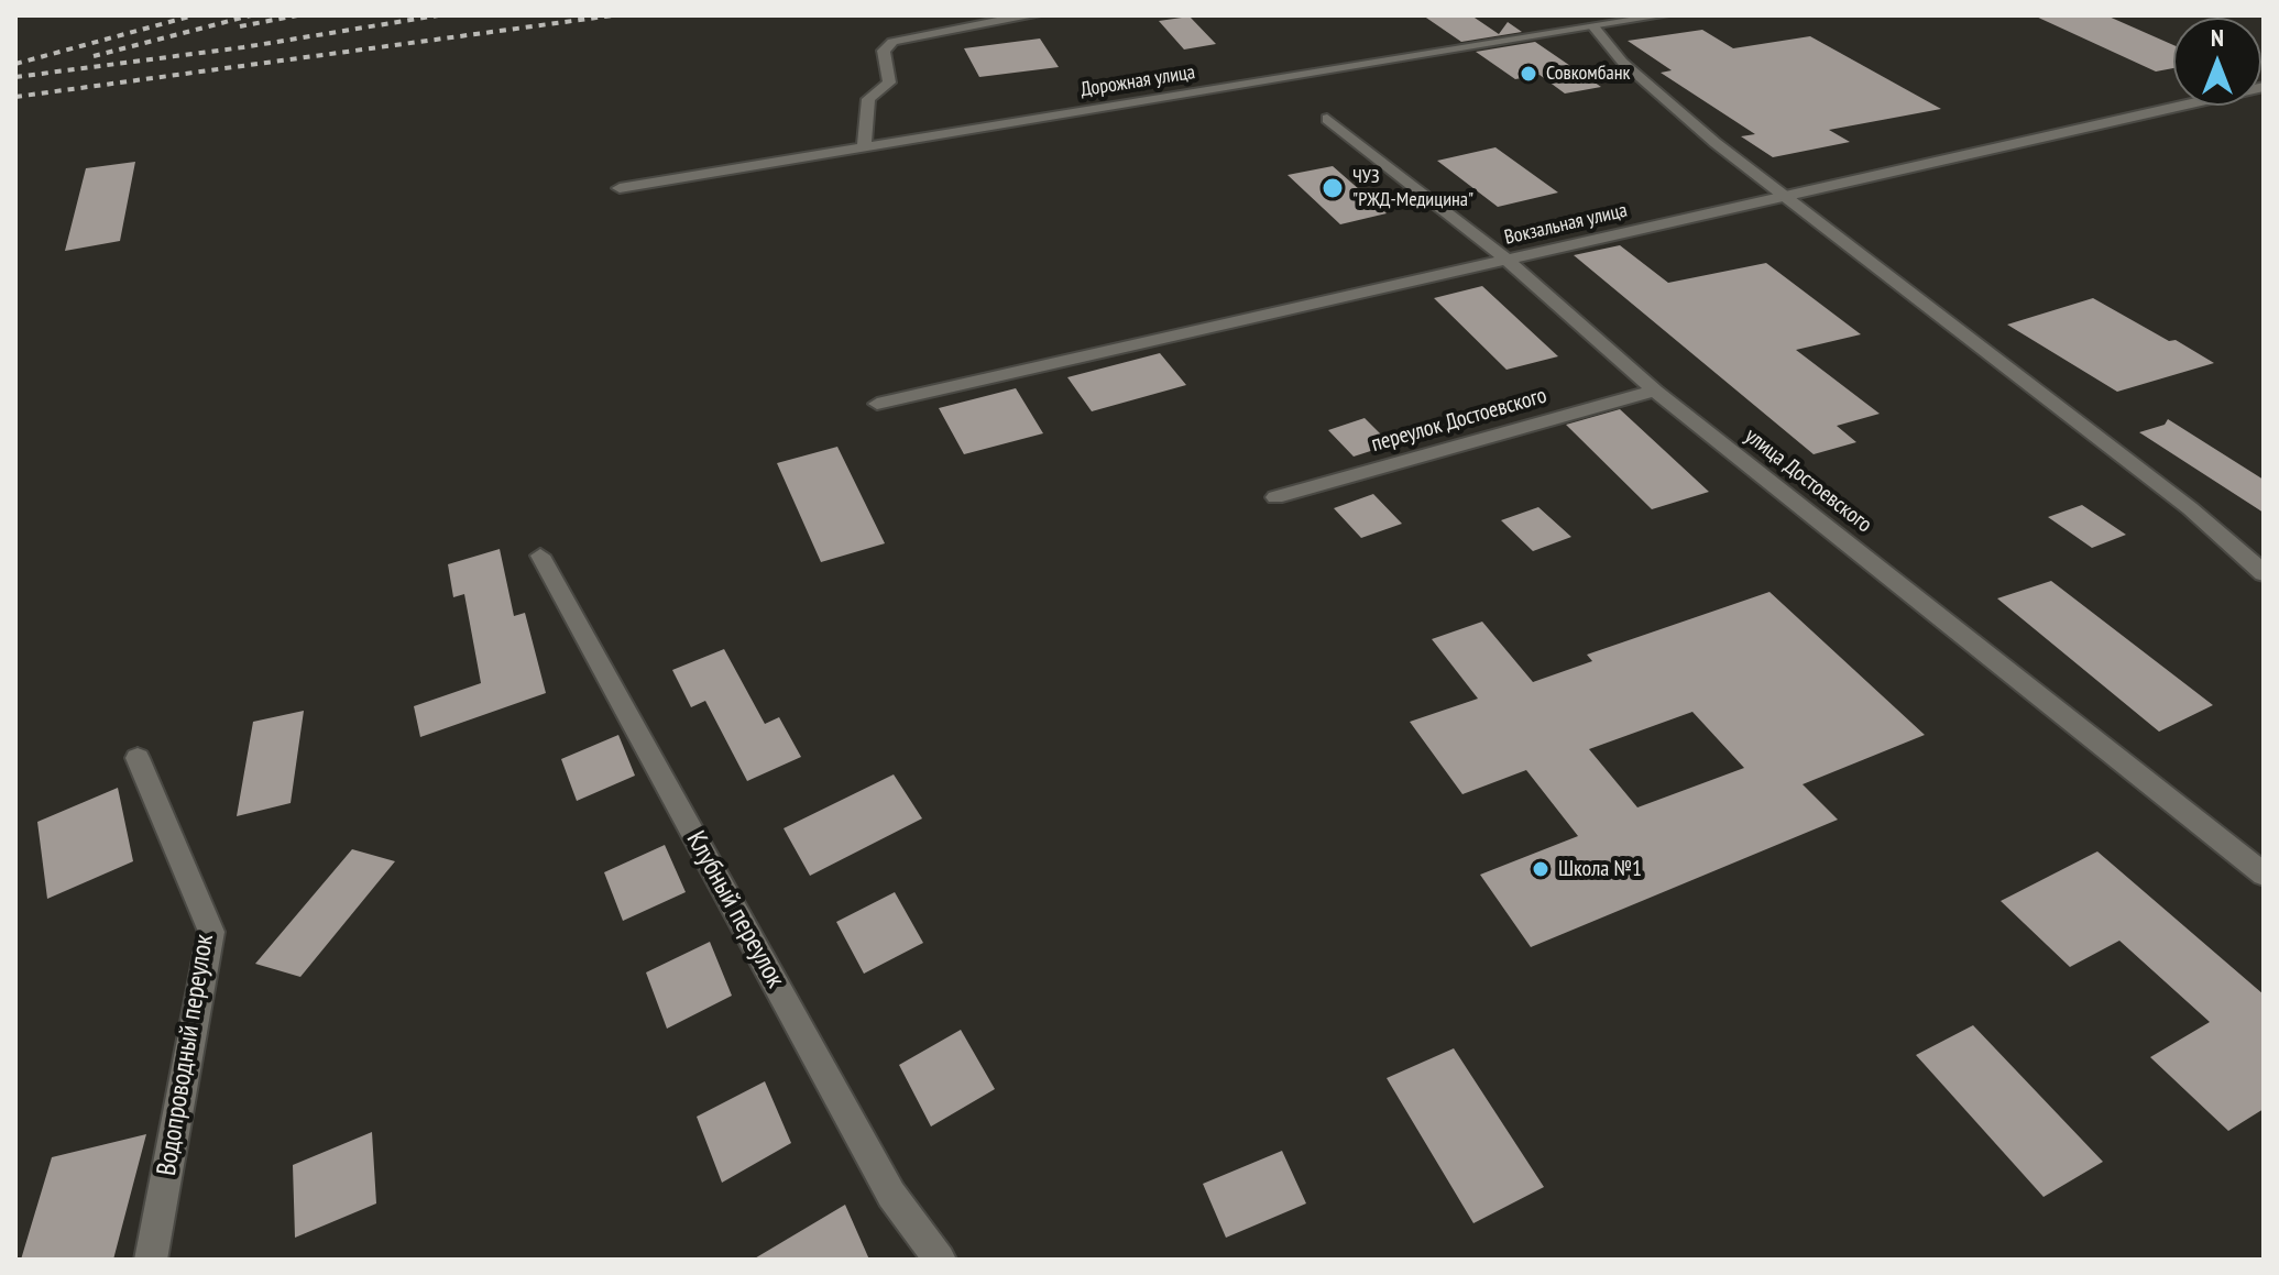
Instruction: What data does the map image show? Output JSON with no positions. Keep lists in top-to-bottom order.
{
  "streets": {
    "street": [
      "Дорожная улица",
      "Вокзальная улица",
      "переулок Достоевского",
      "улица Достоевского",
      "Клубный переулок",
      "Водопроводный переулок"
    ]
  },
  "crossings": [
    ["Вокзальная улица", "улица Достоевского"],
    ["переулок Достоевского", "улица Достоевского"]
  ],
  "places": ["Совкомбанк", "ЧУЗ \"РЖД-Медицина\"", "Школа №1"],
  "north": "top"
}
